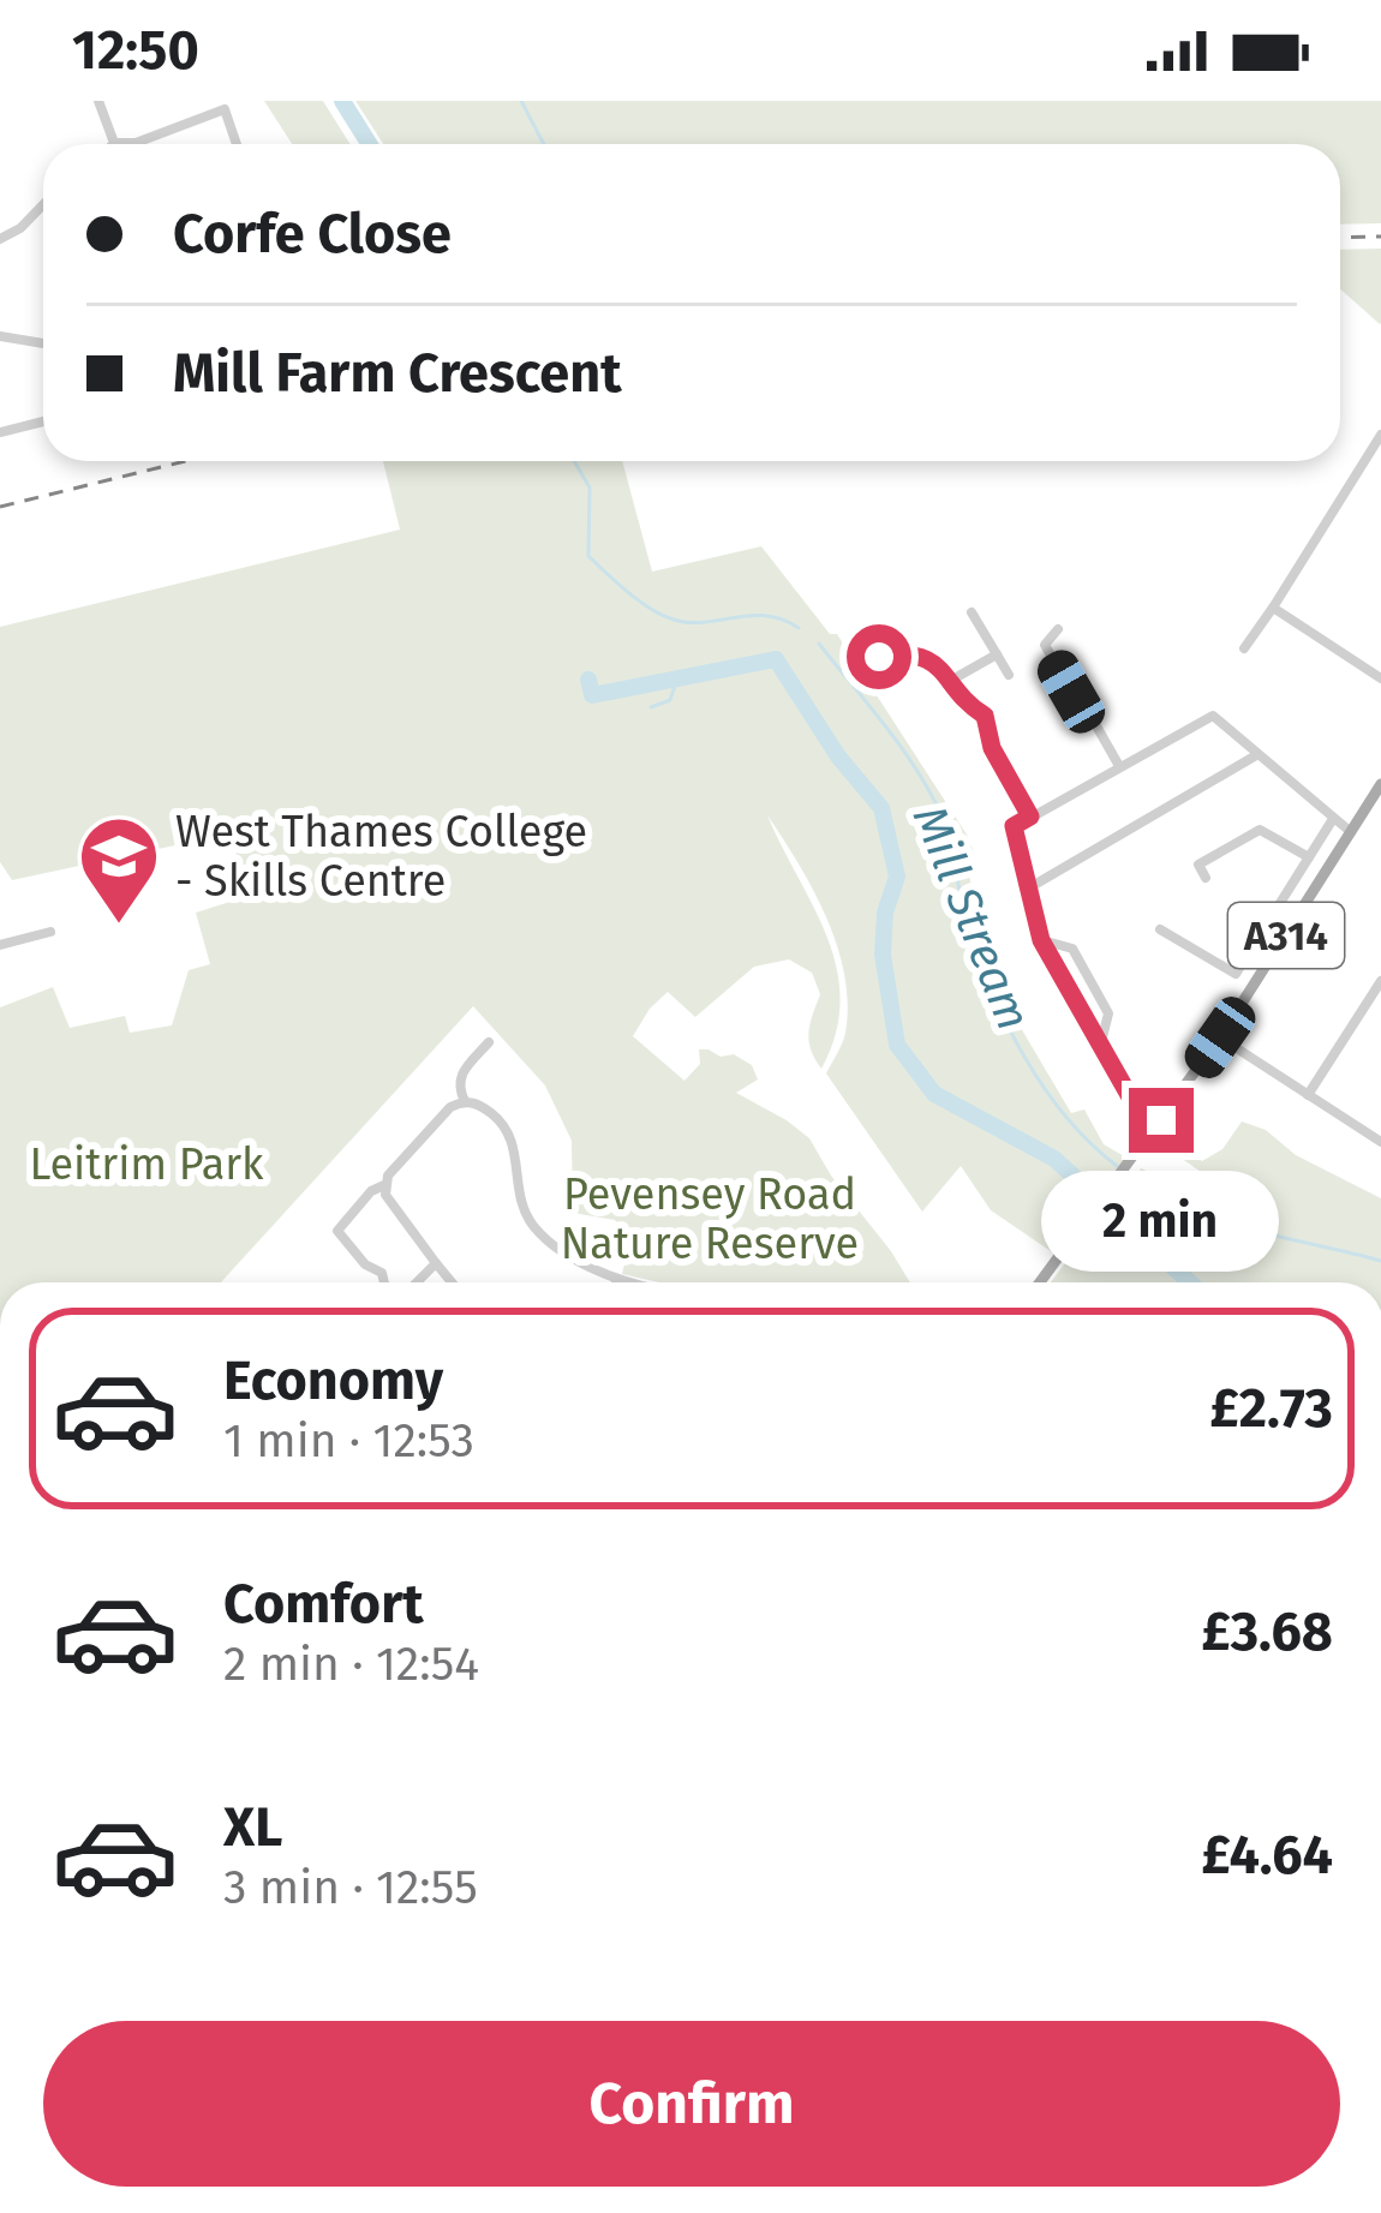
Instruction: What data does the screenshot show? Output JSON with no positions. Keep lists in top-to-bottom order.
{
  "streets": {
    "main road": ["A314"]
  },
  "water": ["Mill Stream"],
  "parks": ["Leitrim Park", "Pevensey Road Nature Reserve"],
  "places": {
    "school or university": ["West Thames College - Skills Centre"]
  },
  "page": {
    "status": "12:50",
    "banner": ["Corfe Close", "Mill Farm Crescent"],
    "bubble": "2 min",
    "list": [
      {
        "name": "Economy",
        "note": "1 min · 12:53",
        "value": "£2.73"
      },
      {
        "name": "Comfort",
        "note": "2 min · 12:54",
        "value": "£3.68"
      },
      {
        "name": "XL",
        "note": "3 min · 12:55",
        "value": "£4.64"
      }
    ],
    "buttons": "Confirm"
  }
}
